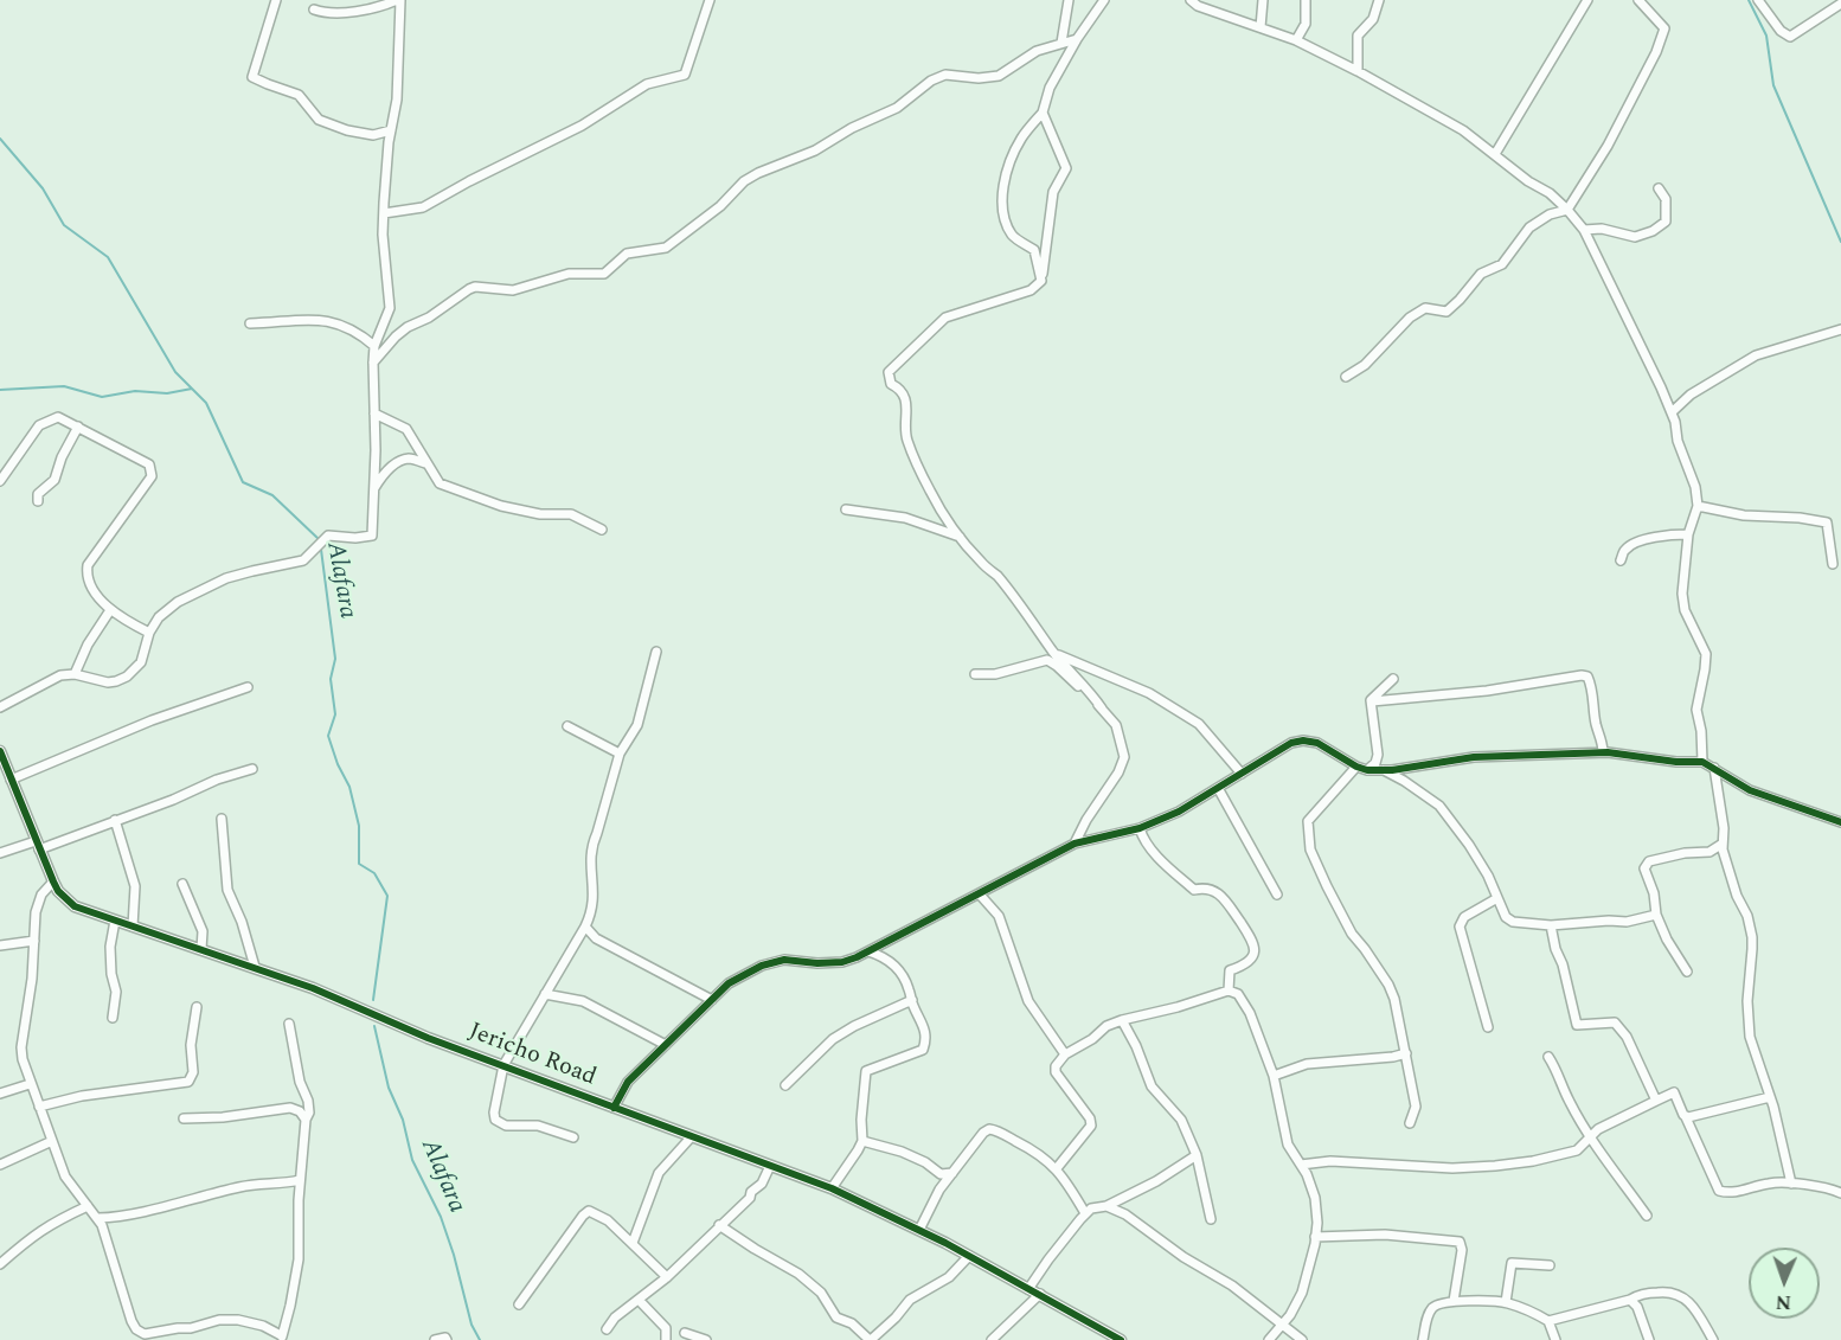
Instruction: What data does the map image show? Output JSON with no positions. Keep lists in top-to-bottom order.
{
  "streets": {
    "street": ["Jericho Road"]
  },
  "water": ["Alafara"],
  "north": "bottom"
}
